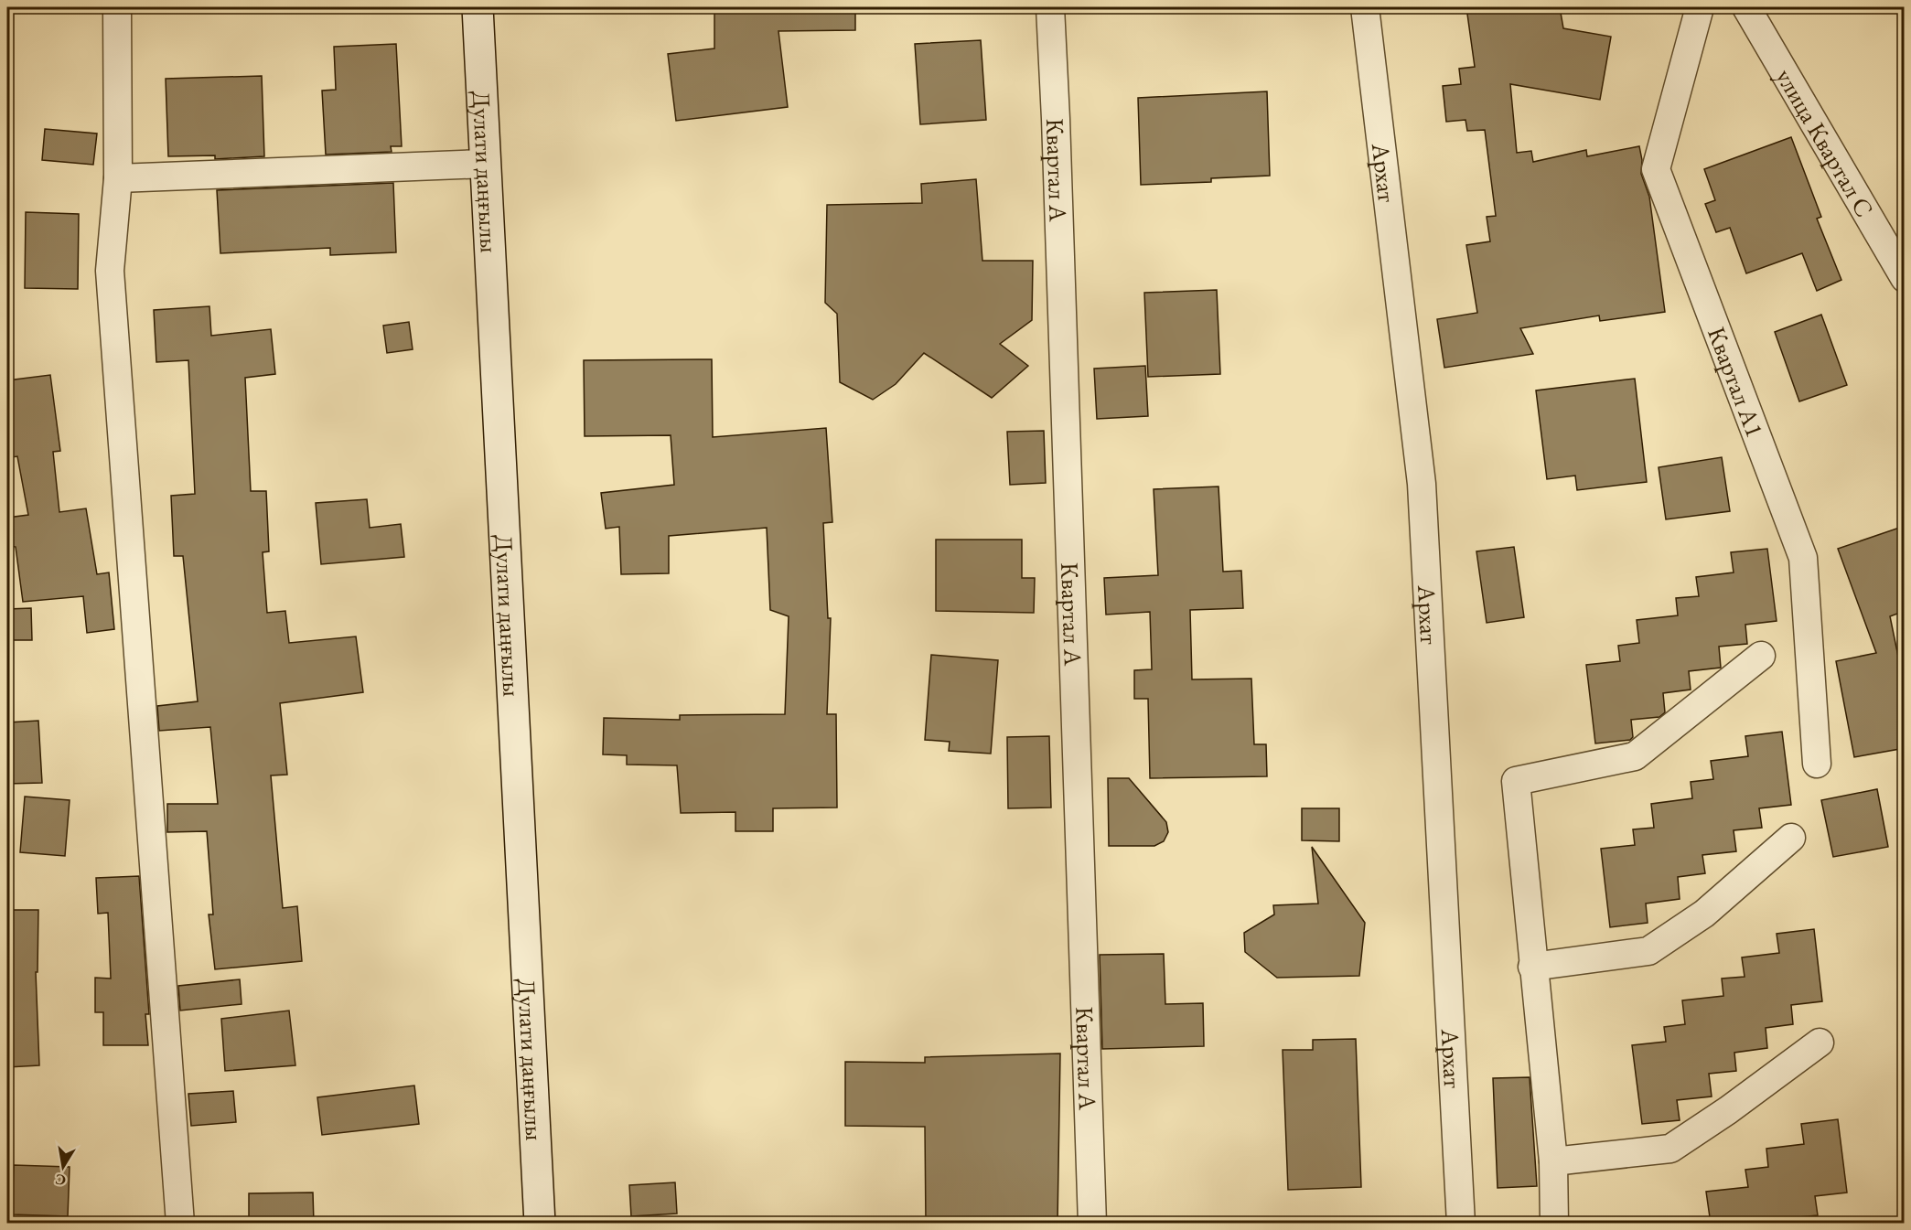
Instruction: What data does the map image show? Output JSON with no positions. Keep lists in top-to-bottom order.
{
  "streets": {
    "main road": ["Дулати даңғылы"],
    "street": [
      "улица Квартал С",
      "Квартал А",
      "Архат",
      "Квартал А1"
    ]
  },
  "north": "bottom"
}
